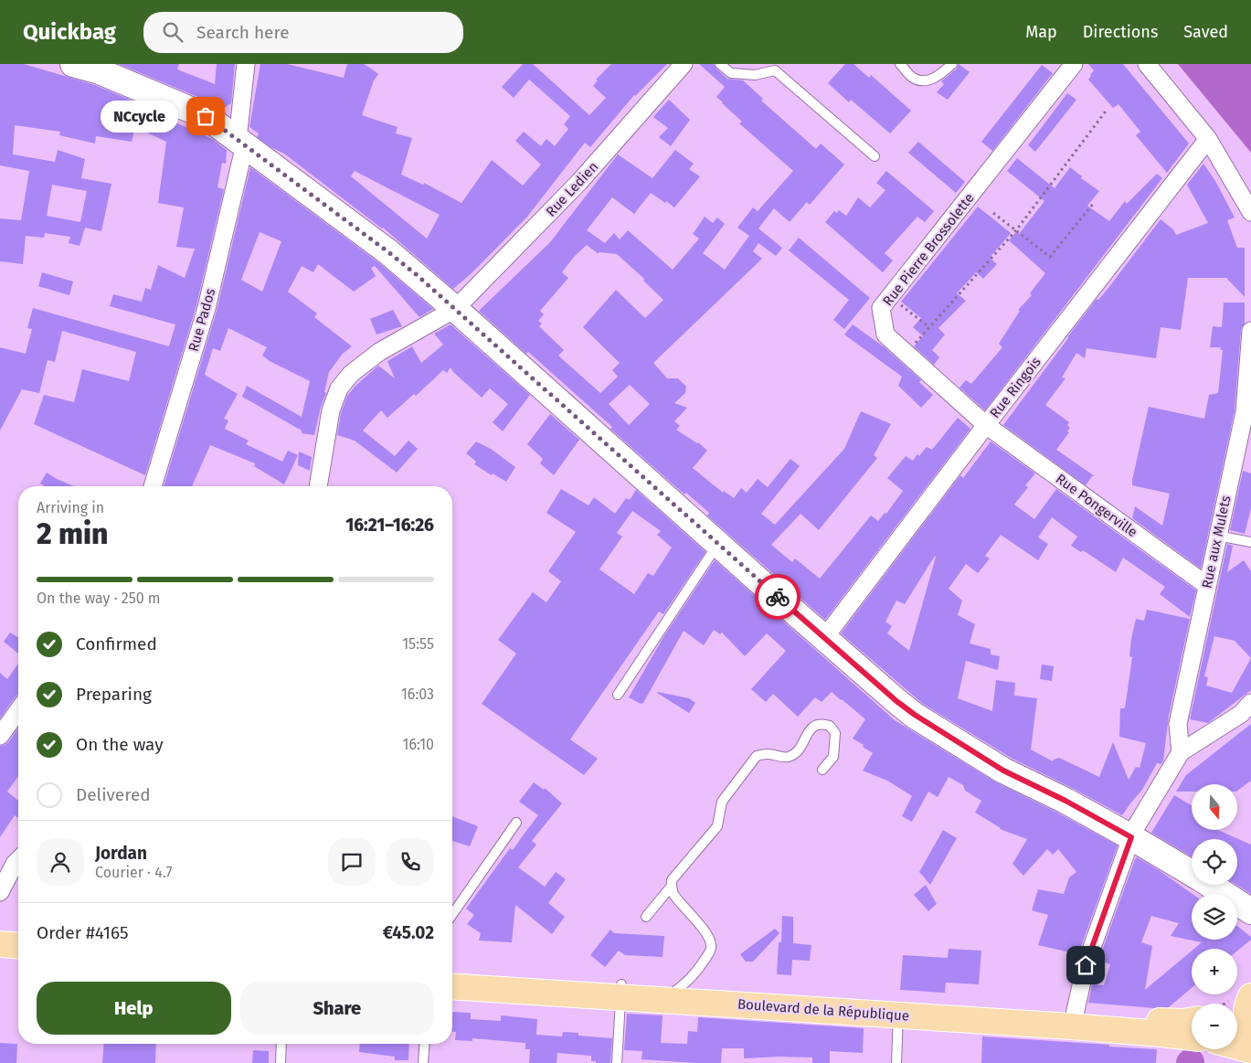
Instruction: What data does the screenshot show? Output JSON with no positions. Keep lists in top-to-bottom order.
{
  "streets": {
    "main road": ["Boulevard de la République"],
    "street": [
      "Rue Ledien",
      "Rue Pierre Brossolette",
      "Rue Pados",
      "Rue Ringois",
      "Rue Pongerville",
      "Rue aux Mulets"
    ]
  },
  "crossings": [
    ["Rue Pierre Brossolette", "Rue Ringois"],
    ["Rue Pierre Brossolette", "Rue Pongerville"],
    ["Rue Ringois", "Rue Pongerville"],
    ["Rue Pongerville", "Rue aux Mulets"]
  ],
  "places": ["NCcycle"],
  "north": "bottom",
  "page": {
    "header": "Quickbag",
    "search": "Search here",
    "nav": ["Map", "Directions", "Saved"],
    "bubble": "NCcycle",
    "heading": ["2 min", "Arriving in", "16:21–16:26"],
    "panel": [
      "Jordan",
      "Courier · 4.7",
      "Order #4165",
      "€45.02"
    ],
    "bar": "On the way · 250 m",
    "list": [
      ["Confirmed", "15:55"],
      ["Preparing", "16:03"],
      ["On the way", "16:10"],
      "Delivered"
    ],
    "map_buttons": ["+", "−"],
    "buttons": ["Help", "Share"]
  }
}
